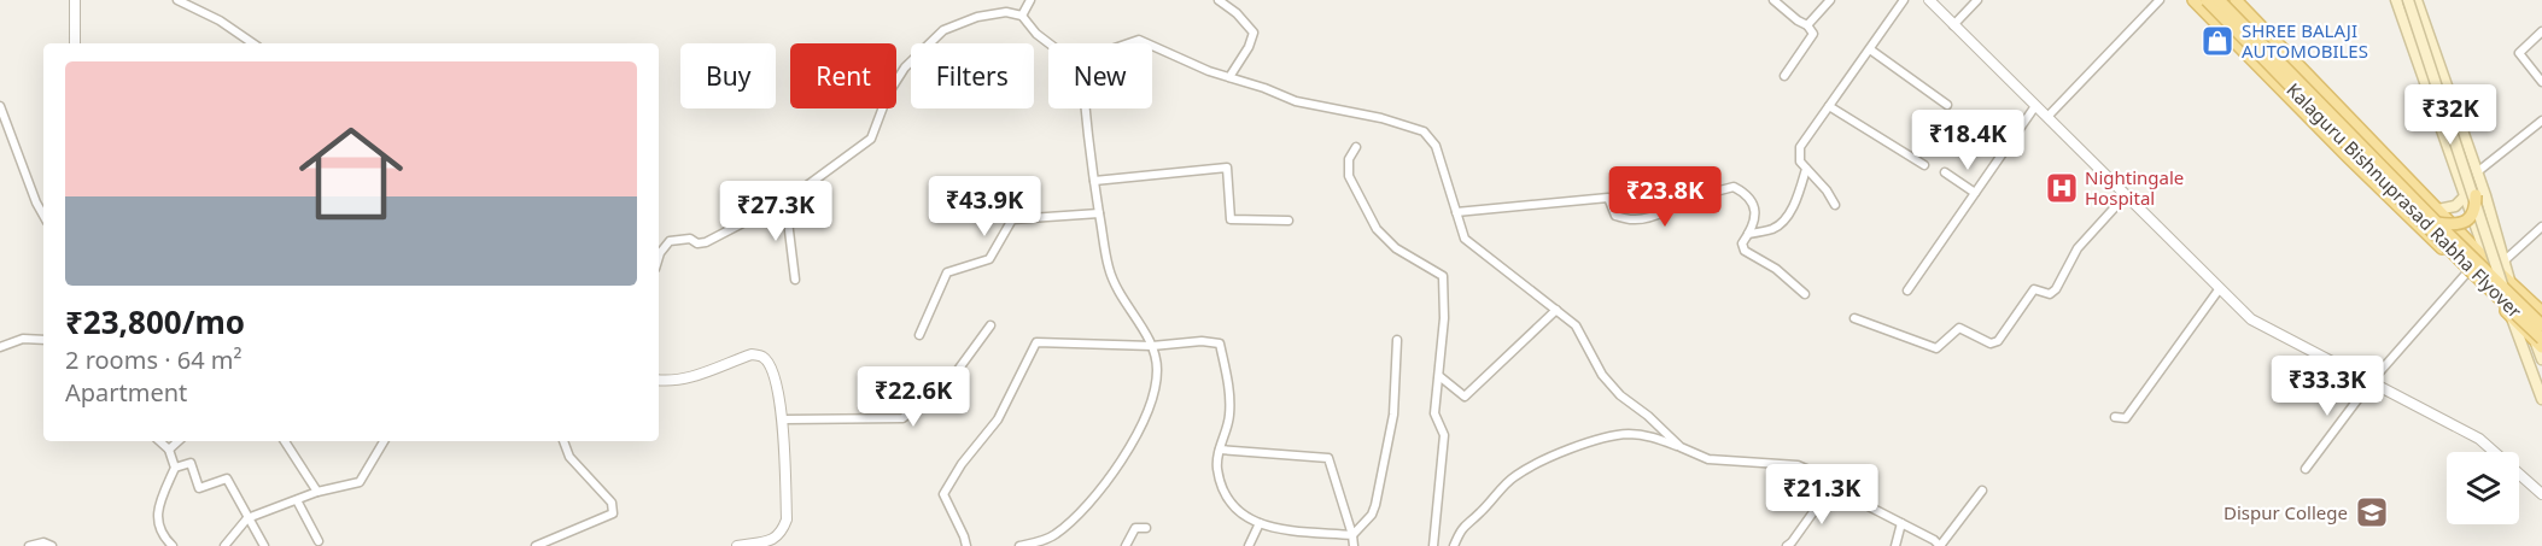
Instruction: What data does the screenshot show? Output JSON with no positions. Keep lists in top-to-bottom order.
{
  "streets": {
    "main road": ["Kalaguru Bishnuprasad Rabha Flyover"]
  },
  "places": {
    "shop": ["SHREE BALAJI AUTOMOBILES"],
    "hospital": ["Nightingale Hospital"],
    "school or university": ["Dispur College"]
  },
  "page": {
    "chip": [
      "Buy",
      "Rent",
      "Filters",
      "New"
    ],
    "list": [
      {
        "name": "₹23,800/mo",
        "note": "2 rooms · 64 m² · Apartment"
      }
    ],
    "price": [
      "₹32K",
      "₹18.4K",
      "₹23.8K",
      "₹43.9K",
      "₹27.3K",
      "₹33.3K",
      "₹22.6K",
      "₹21.3K"
    ]
  }
}
